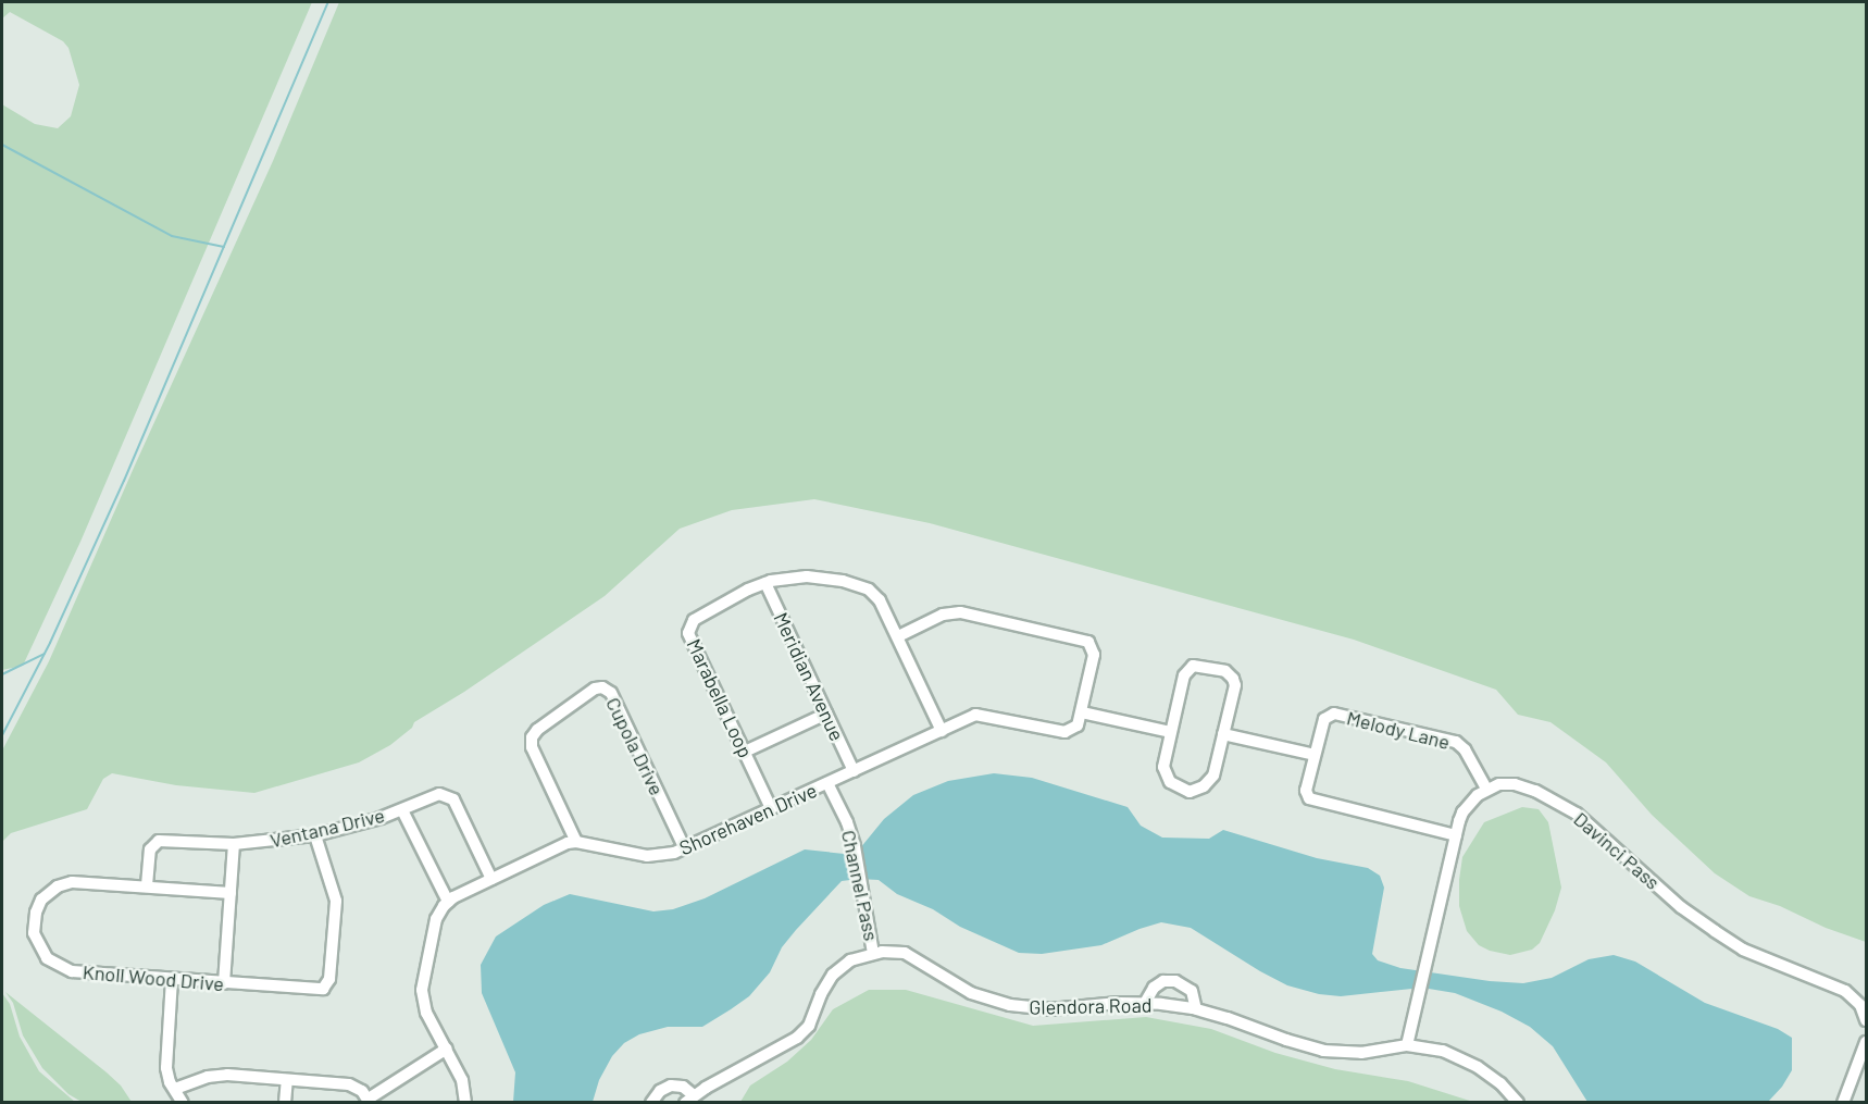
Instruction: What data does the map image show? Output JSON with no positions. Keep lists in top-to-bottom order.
{
  "streets": {
    "street": [
      "Meridian Avenue",
      "Marabella Loop",
      "Melody Lane",
      "Cupola Drive",
      "Shorehaven Drive",
      "Ventana Drive",
      "Davinci Pass",
      "Channel Pass",
      "Knoll Wood Drive",
      "Glendora Road"
    ]
  },
  "crossings": [
    ["Meridian Avenue", "Marabella Loop"],
    ["Meridian Avenue", "Shorehaven Drive"],
    ["Marabella Loop", "Shorehaven Drive"],
    ["Melody Lane", "Davinci Pass"],
    ["Cupola Drive", "Shorehaven Drive"],
    ["Shorehaven Drive", "Channel Pass"],
    ["Ventana Drive", "Knoll Wood Drive"],
    ["Channel Pass", "Glendora Road"]
  ]
}
